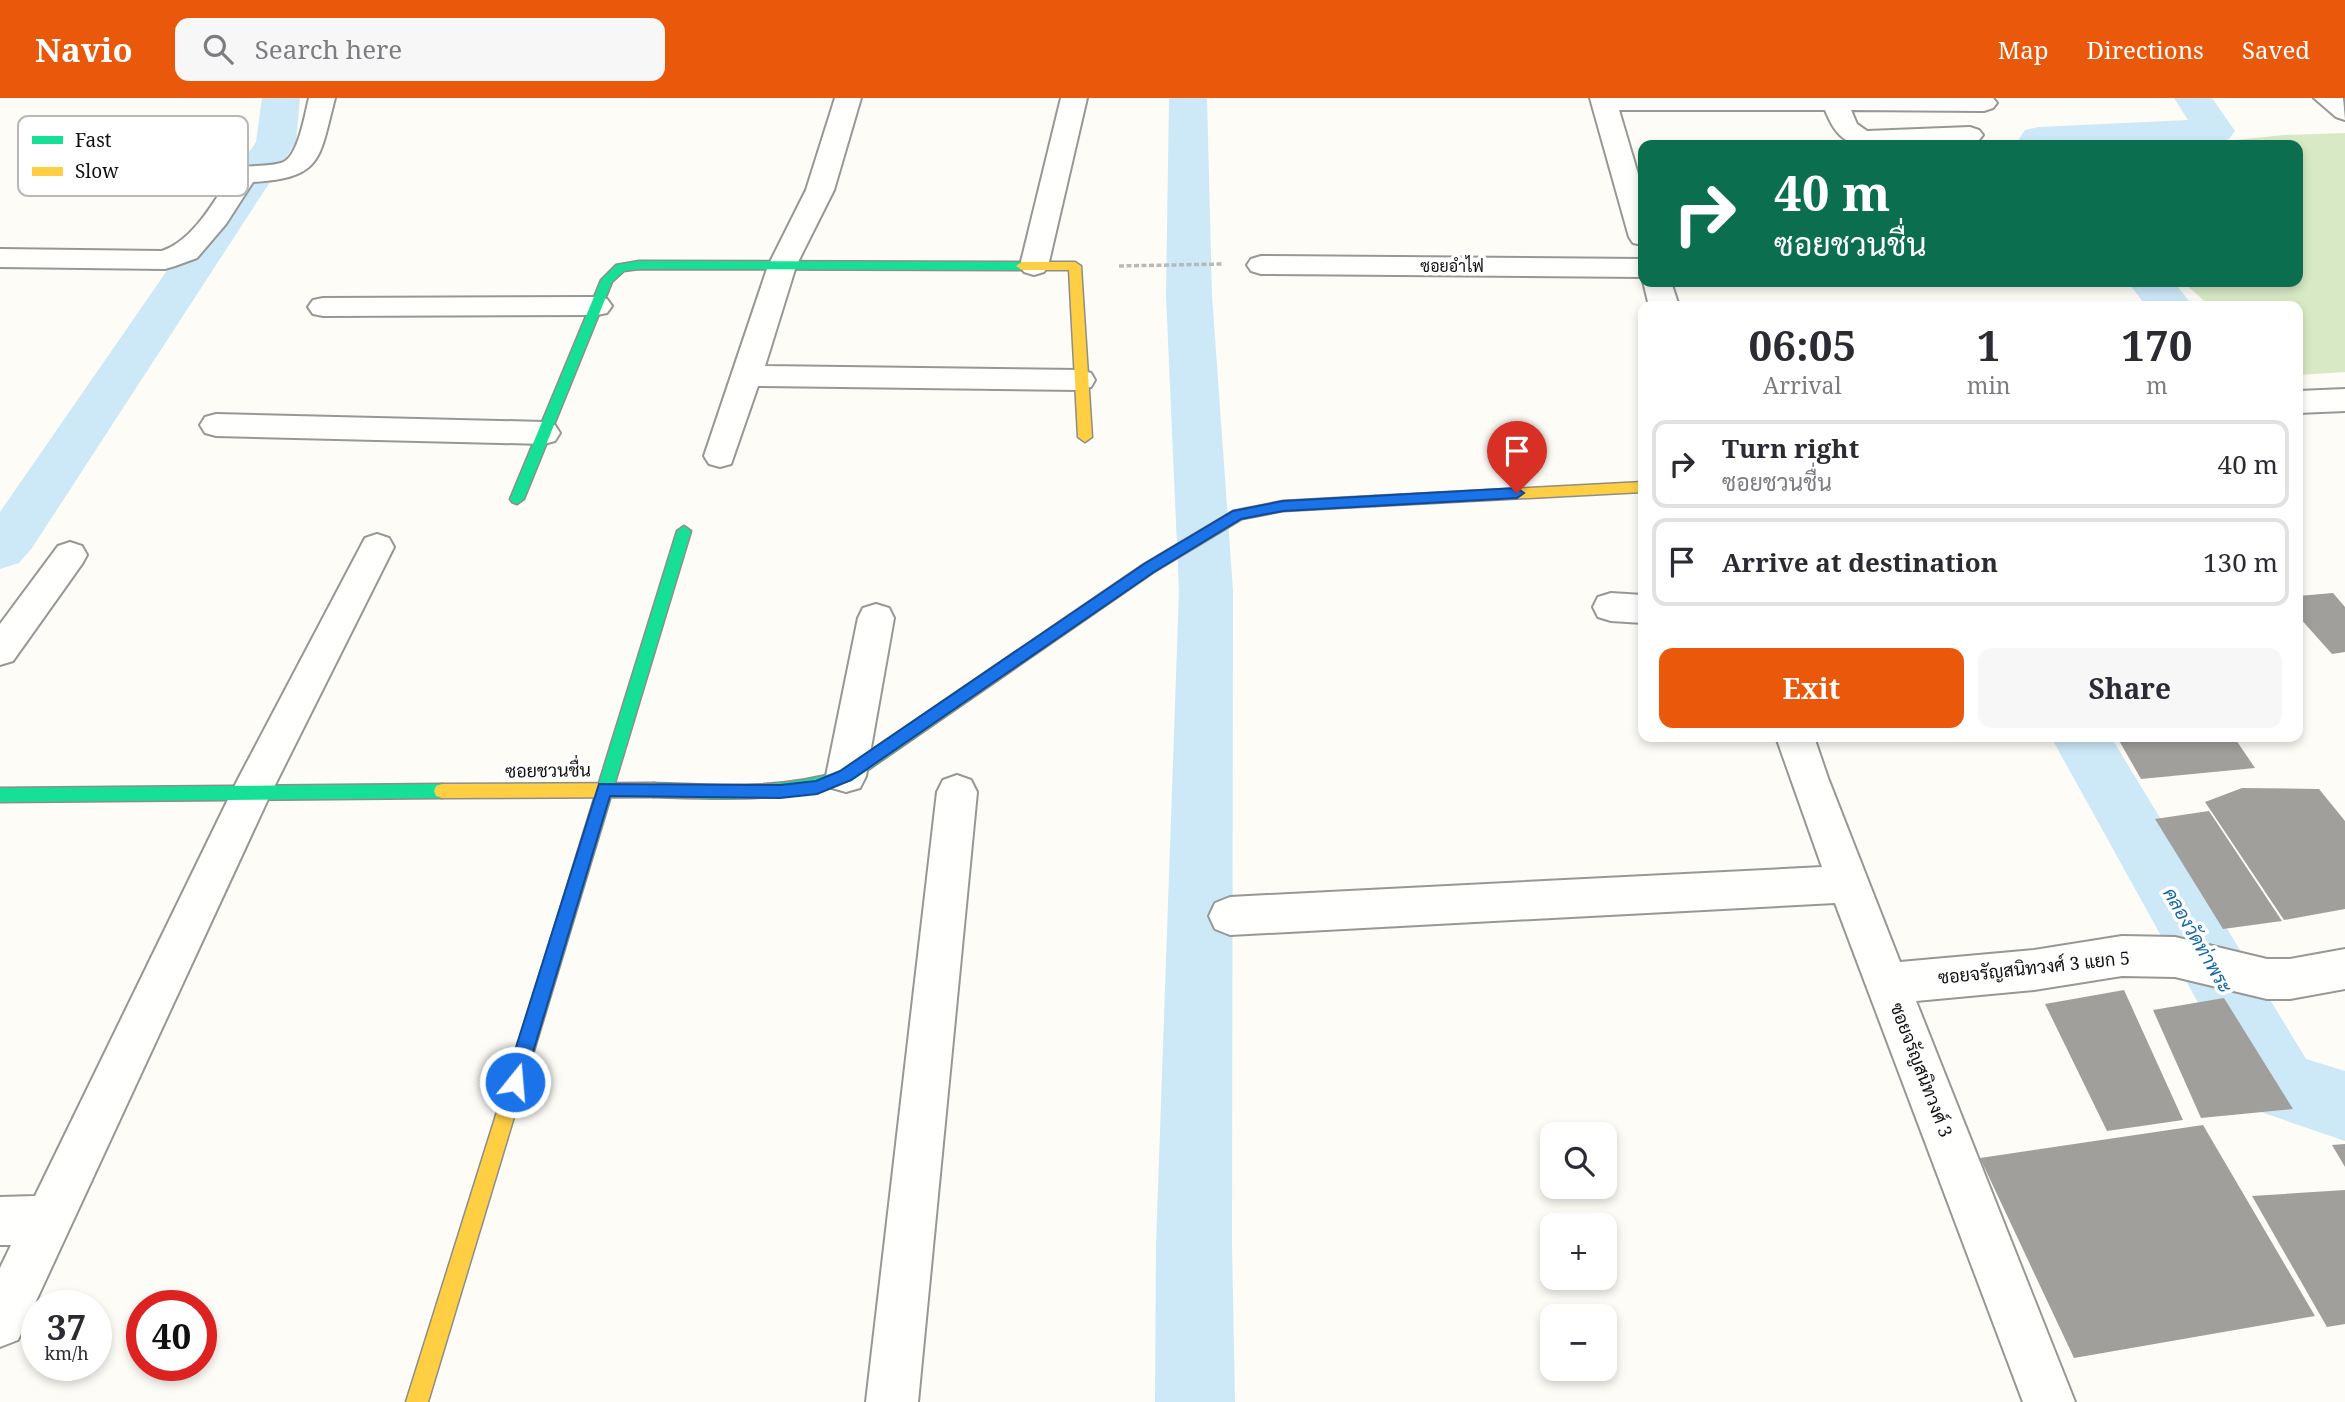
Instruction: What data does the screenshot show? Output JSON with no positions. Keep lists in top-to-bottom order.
{
  "streets": {
    "street": [
      "ซอยอำไฟ",
      "ซอยชวนชื่น",
      "ซอยจรัญสนิทวงศ์ 3 แยก 5",
      "ซอยจรัญสนิทวงศ์ 3"
    ]
  },
  "crossings": [
    ["ซอยจรัญสนิทวงศ์ 3 แยก 5", "ซอยจรัญสนิทวงศ์ 3"]
  ],
  "water": ["คลองวัดท่าพระ"],
  "legend": ["Fast", "Slow"],
  "page": {
    "header": "Navio",
    "search": "Search here",
    "nav": ["Map", "Directions", "Saved"],
    "turn": ["40 m", "ซอยชวนชื่น"],
    "eta": [
      "06:05",
      "Arrival",
      "1",
      "min",
      "170",
      "m"
    ],
    "list": [
      {
        "name": "Turn right",
        "note": "ซอยชวนชื่น",
        "value": "40 m"
      },
      {
        "name": "Arrive at destination",
        "value": "130 m"
      }
    ],
    "buttons": ["Exit", "Share"],
    "map_buttons": ["+", "−"],
    "speed": "37 km/h",
    "limit": "40"
  }
}
